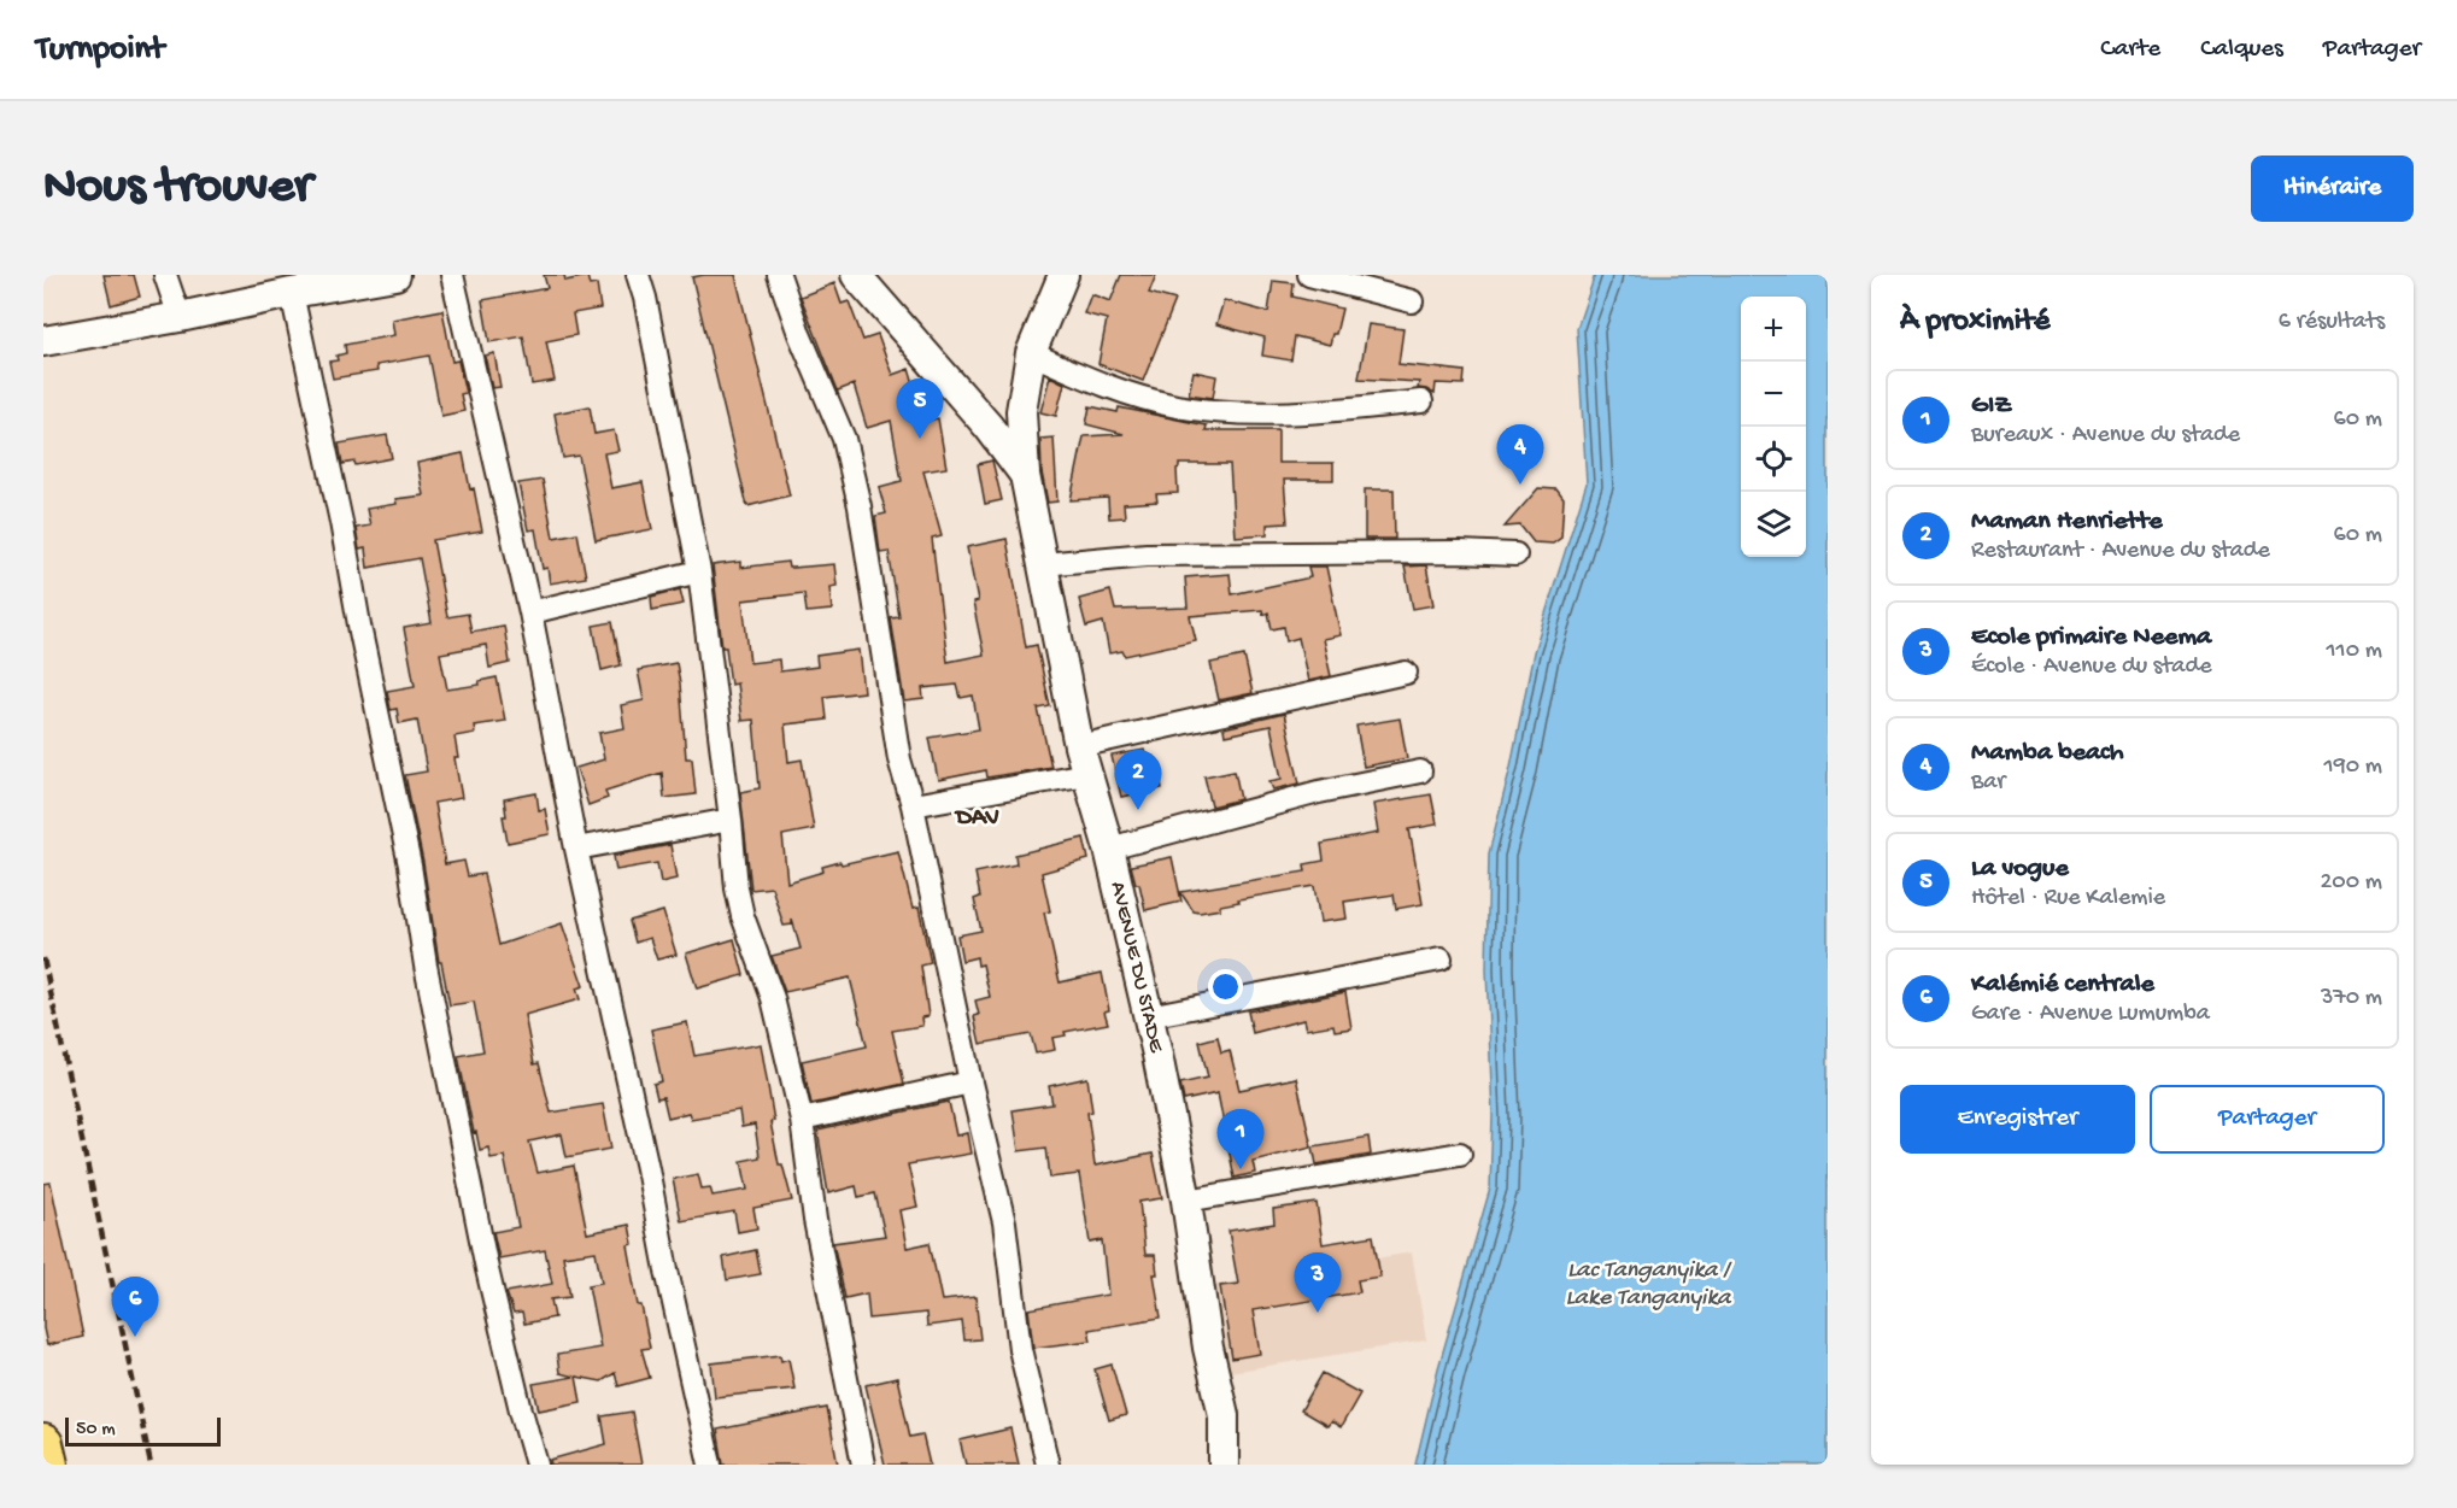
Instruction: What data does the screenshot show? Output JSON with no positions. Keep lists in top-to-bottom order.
{
  "streets": {
    "street": ["AVENUE DU STADE"]
  },
  "districts": ["DAV"],
  "water": ["Lac Tanganyika / Lake Tanganyika"],
  "scale_bar": "50 m",
  "page": {
    "header": "Turnpoint",
    "nav": ["Carte", "Calques", "Partager"],
    "buttons": [
      "Itinéraire",
      ["Enregistrer", "Partager"]
    ],
    "title": "Nous trouver",
    "heading": ["À proximité", "6 résultats"],
    "map_buttons": ["+", "−"],
    "list": [
      {
        "mark": "1",
        "name": "GIZ",
        "note": "Bureaux · Avenue du stade",
        "value": "60 m"
      },
      {
        "mark": "2",
        "name": "Maman Henriette",
        "note": "Restaurant · Avenue du stade",
        "value": "60 m"
      },
      {
        "mark": "3",
        "name": "Ecole primaire Neema",
        "note": "École · Avenue du stade",
        "value": "110 m"
      },
      {
        "mark": "4",
        "name": "Mamba beach",
        "note": "Bar",
        "value": "190 m"
      },
      {
        "mark": "5",
        "name": "La vogue",
        "note": "Hôtel · Rue Kalemie",
        "value": "200 m"
      },
      {
        "mark": "6",
        "name": "Kalémié centrale",
        "note": "Gare · Avenue Lumumba",
        "value": "370 m"
      }
    ],
    "pins": [
      "5",
      "4",
      "2",
      "1",
      "3",
      "6"
    ],
    "scale": "50 m"
  }
}
